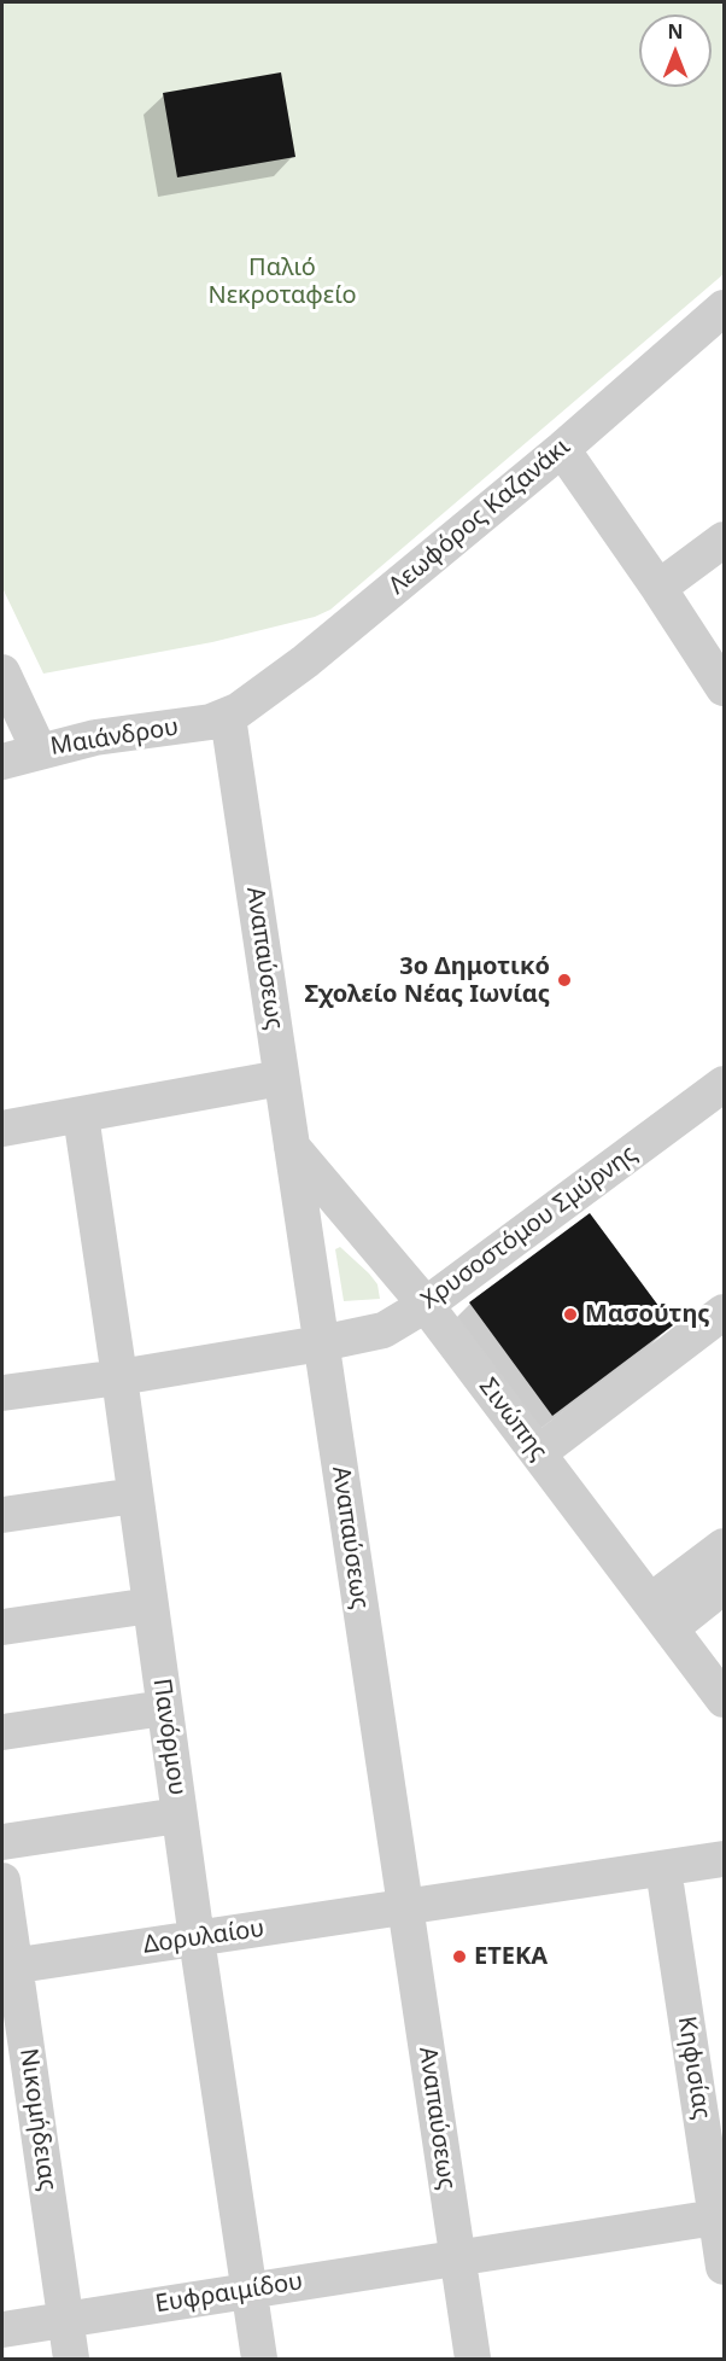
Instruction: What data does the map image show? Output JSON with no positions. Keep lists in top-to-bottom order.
{
  "streets": {
    "street": [
      "Λεωφόρος Καζανάκι",
      "Μαιάνδρου",
      "Αναπαύσεως",
      "Χρυσοστόμου Σμύρνης",
      "Σινώπης",
      "Πανόρμου",
      "Δορυλαίου",
      "Κηφισίας",
      "Νικομήδειας",
      "Ευφραιμίδου"
    ]
  },
  "crossings": [
    ["Λεωφόρος Καζανάκι", "Μαιάνδρου"],
    ["Λεωφόρος Καζανάκι", "Αναπαύσεως"],
    ["Μαιάνδρου", "Αναπαύσεως"],
    ["Αναπαύσεως", "Χρυσοστόμου Σμύρνης"],
    ["Αναπαύσεως", "Σινώπης"],
    ["Αναπαύσεως", "Δορυλαίου"],
    ["Αναπαύσεως", "Ευφραιμίδου"],
    ["Χρυσοστόμου Σμύρνης", "Σινώπης"],
    ["Χρυσοστόμου Σμύρνης", "Πανόρμου"],
    ["Πανόρμου", "Δορυλαίου"],
    ["Πανόρμου", "Ευφραιμίδου"],
    ["Δορυλαίου", "Κηφισίας"],
    ["Δορυλαίου", "Νικομήδειας"],
    ["Κηφισίας", "Ευφραιμίδου"],
    ["Νικομήδειας", "Ευφραιμίδου"]
  ],
  "parks": ["Παλιό Νεκροταφείο"],
  "places": ["3ο Δημοτικό Σχολείο Νέας Ιωνίας", "Μασούτης", "ΕΤΕΚΑ"],
  "north": "top"
}
